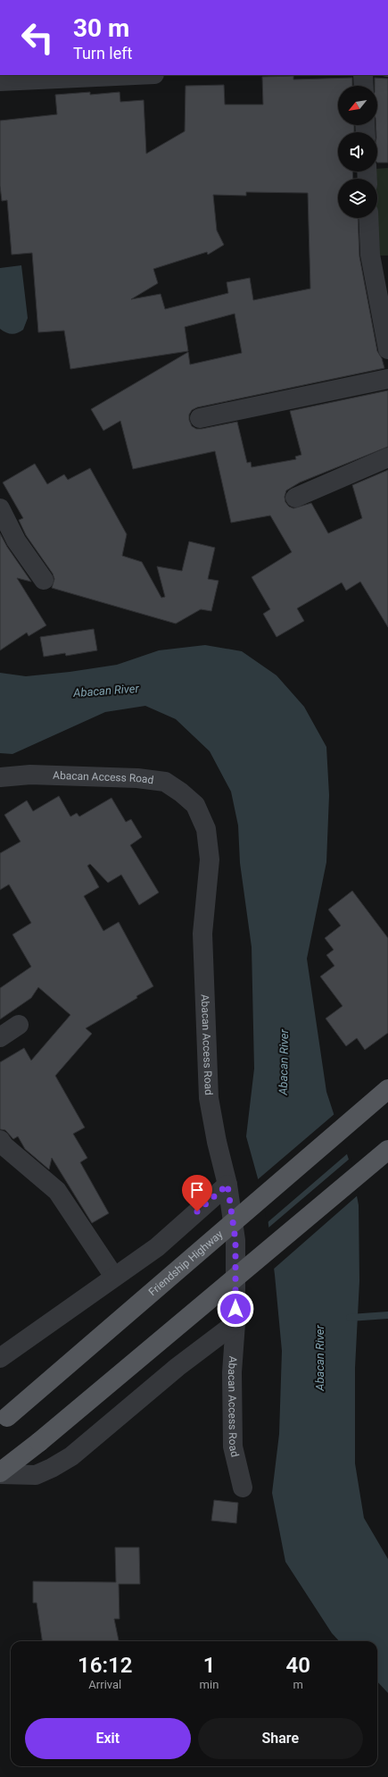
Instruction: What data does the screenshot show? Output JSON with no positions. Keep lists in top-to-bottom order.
{
  "streets": {
    "main road": ["Friendship Highway"],
    "street": ["Abacan Access Road"]
  },
  "water": ["Abacan River"],
  "north": "bottom left",
  "page": {
    "turn": ["30 m", "Turn left"],
    "eta": [
      "16:12",
      "Arrival",
      "1",
      "min",
      "40",
      "m"
    ],
    "buttons": ["Exit", "Share"]
  }
}
